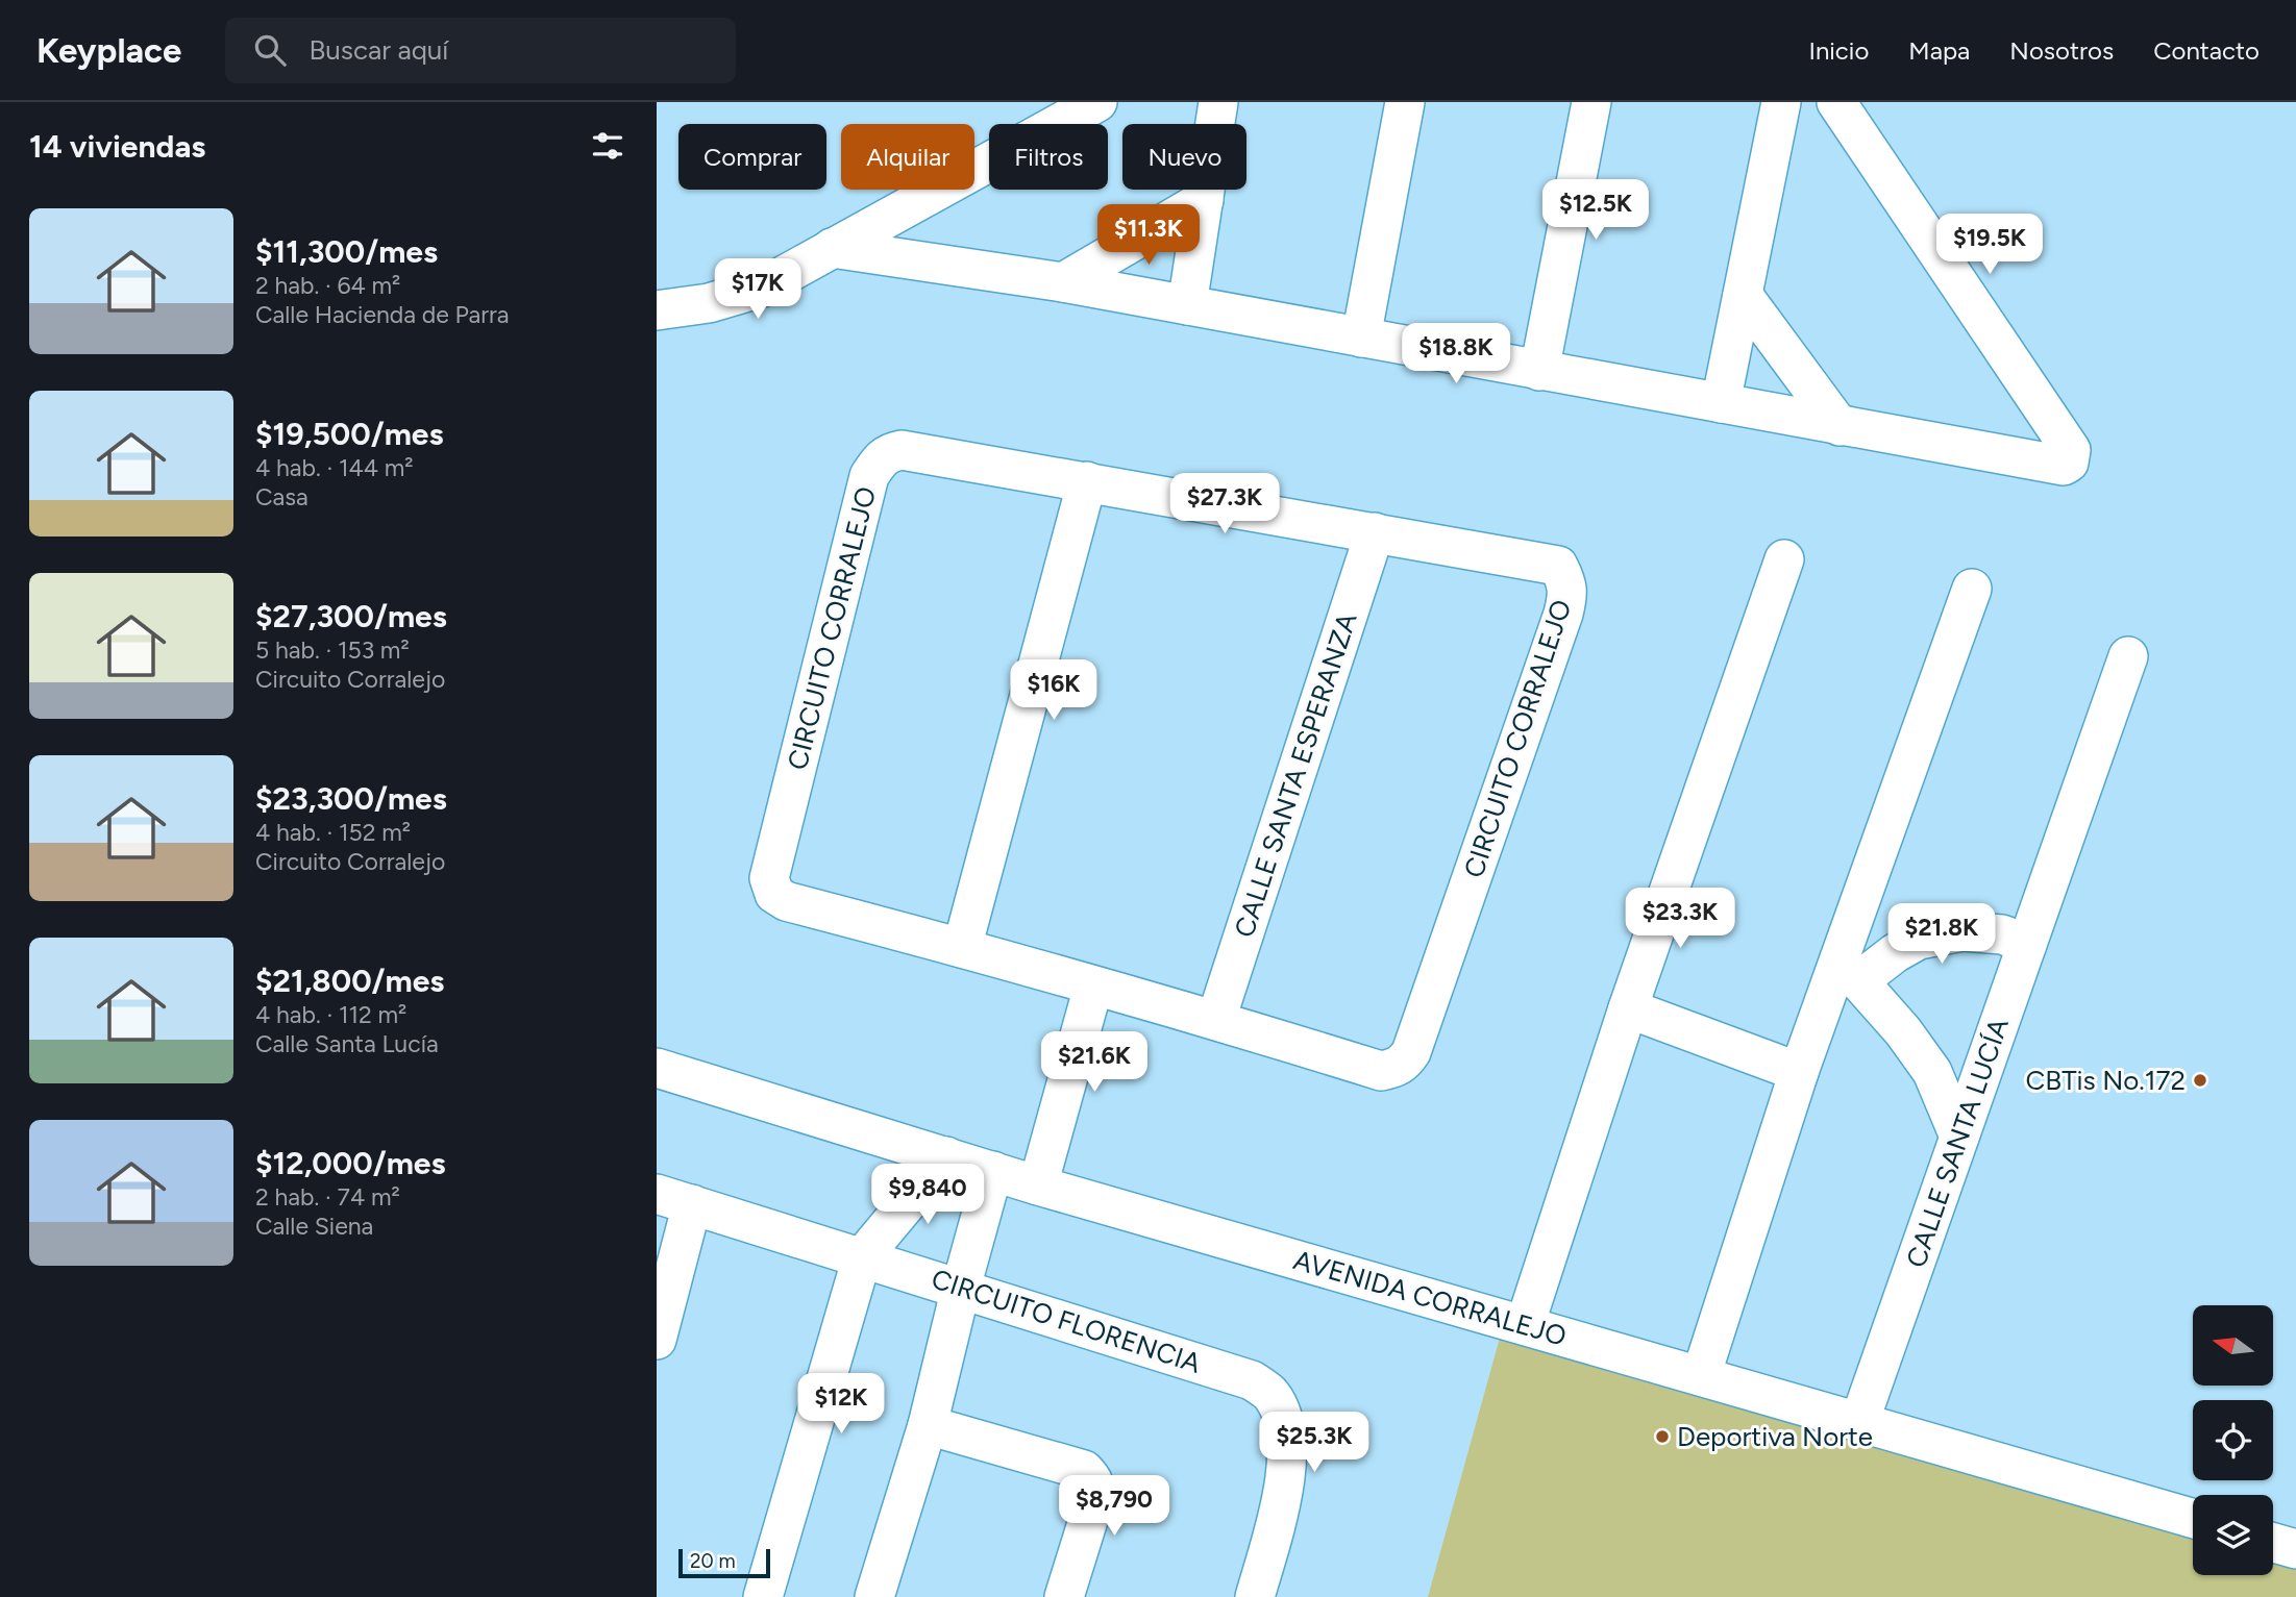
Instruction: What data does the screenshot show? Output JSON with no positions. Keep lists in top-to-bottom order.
{
  "streets": {
    "street": [
      "CIRCUITO CORRALEJO",
      "CALLE SANTA ESPERANZA",
      "CALLE SANTA LUCÍA",
      "AVENIDA CORRALEJO",
      "CIRCUITO FLORENCIA"
    ]
  },
  "crossings": [
    ["CIRCUITO CORRALEJO", "CALLE SANTA ESPERANZA"],
    ["CALLE SANTA LUCÍA", "AVENIDA CORRALEJO"]
  ],
  "places": ["CBTis No.172", "Deportiva Norte"],
  "scale_bar": "20 m",
  "north": "left",
  "page": {
    "header": "Keyplace",
    "search": "Buscar aquí",
    "nav": [
      "Inicio",
      "Mapa",
      "Nosotros",
      "Contacto"
    ],
    "heading": "14 viviendas",
    "chip": [
      "Comprar",
      "Alquilar",
      "Filtros",
      "Nuevo"
    ],
    "price": [
      "$12.5K",
      "$11.3K",
      "$19.5K",
      "$17K",
      "$18.8K",
      "$27.3K",
      "$16K",
      "$23.3K",
      "$21.8K",
      "$21.6K",
      "$9,840",
      "$12K",
      "$25.3K",
      "$8,790"
    ],
    "list": [
      {
        "name": "$11,300/mes",
        "note": "2 hab. · 64 m² · Calle Hacienda de Parra"
      },
      {
        "name": "$19,500/mes",
        "note": "4 hab. · 144 m² · Casa"
      },
      {
        "name": "$27,300/mes",
        "note": "5 hab. · 153 m² · Circuito Corralejo"
      },
      {
        "name": "$23,300/mes",
        "note": "4 hab. · 152 m² · Circuito Corralejo"
      },
      {
        "name": "$21,800/mes",
        "note": "4 hab. · 112 m² · Calle Santa Lucía"
      },
      {
        "name": "$12,000/mes",
        "note": "2 hab. · 74 m² · Calle Siena"
      }
    ],
    "scale": "20 m"
  }
}
